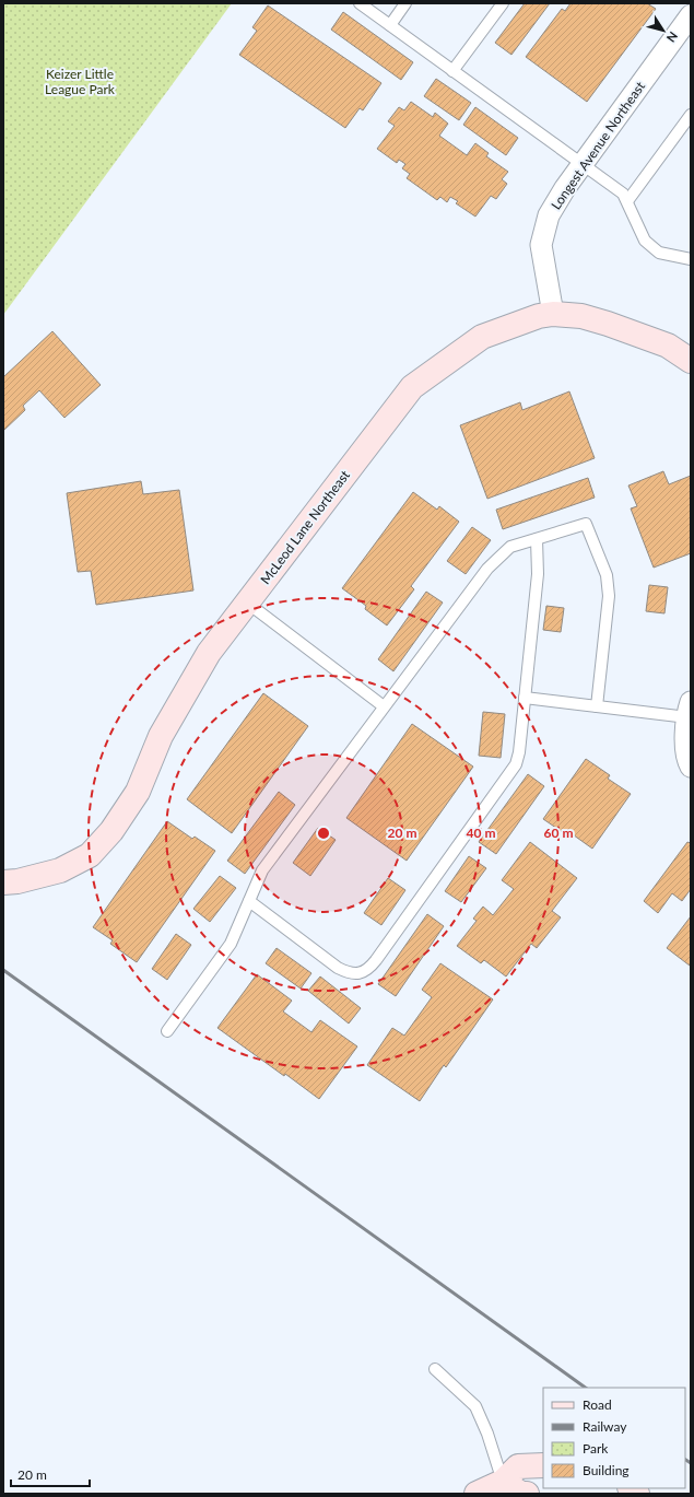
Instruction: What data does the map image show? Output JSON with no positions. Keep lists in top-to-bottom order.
{
  "streets": {
    "street": ["Longest Avenue Northeast", "McLeod Lane Northeast"]
  },
  "crossings": [
    ["Longest Avenue Northeast", "McLeod Lane Northeast"]
  ],
  "parks": ["Keizer Little League Park"],
  "legend": [
    "Road",
    "Railway",
    "Park",
    "Building"
  ],
  "scale_bar": "20 m",
  "north": "bottom right",
  "rings": ["20 m", "40 m", "60 m"]
}
